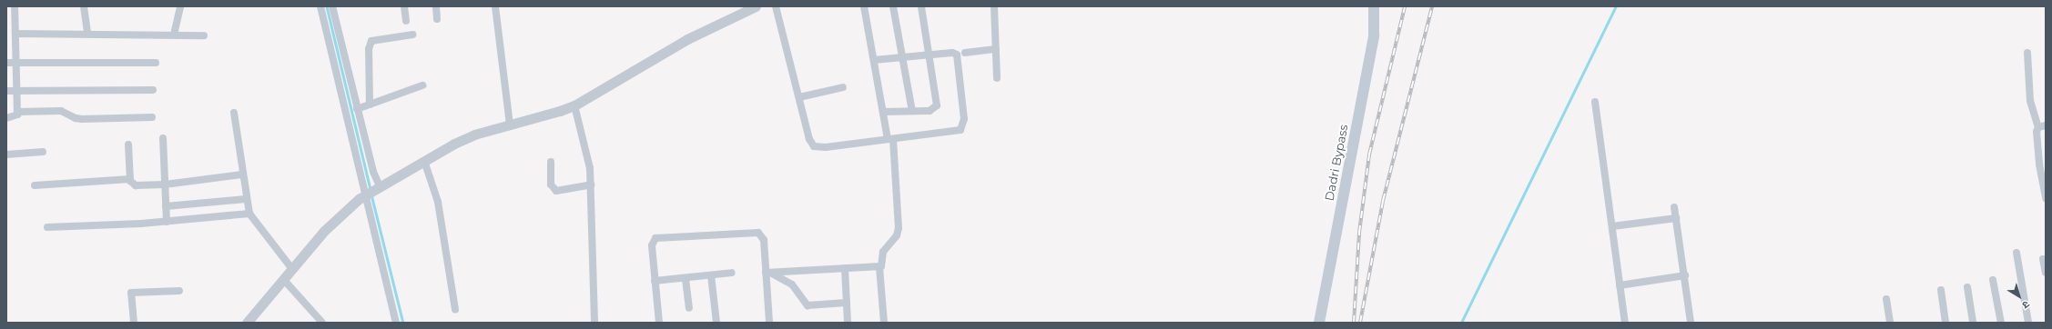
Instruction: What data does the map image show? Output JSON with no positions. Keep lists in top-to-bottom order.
{
  "streets": {
    "main road": ["Dadri Bypass"]
  },
  "north": "bottom right"
}
